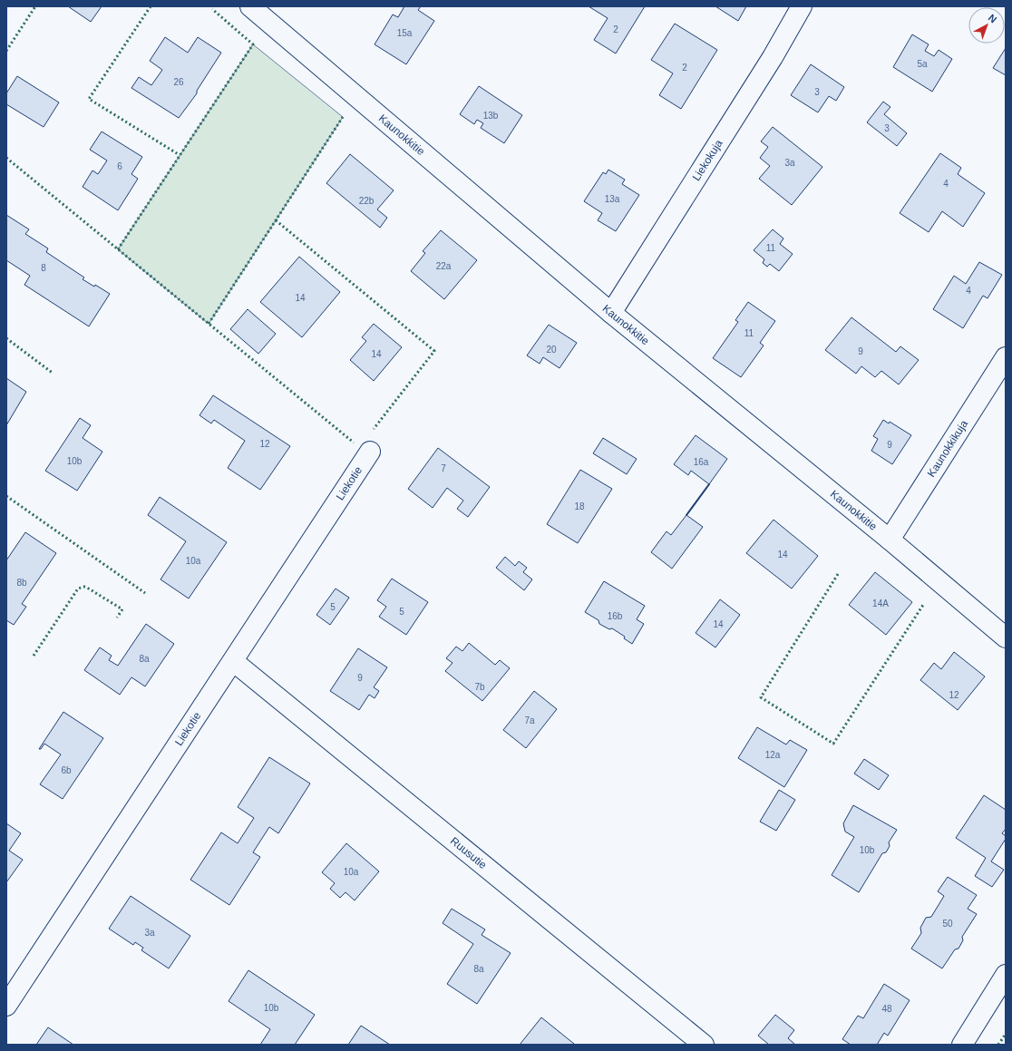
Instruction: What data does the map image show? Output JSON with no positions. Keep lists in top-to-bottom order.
{
  "streets": {
    "street": [
      "Kaunokkitie",
      "Liekokuja",
      "Kaunokkikuja",
      "Liekotie",
      "Ruusutie"
    ]
  },
  "crossings": [
    ["Kaunokkitie", "Liekokuja"],
    ["Kaunokkitie", "Kaunokkikuja"],
    ["Liekotie", "Ruusutie"]
  ],
  "house_numbers": [
    "2",
    "15a",
    "5a",
    "2",
    "26",
    "3",
    "13b",
    "3",
    "3a",
    "6",
    "4",
    "13a",
    "22b",
    "11",
    "22a",
    "8",
    "4",
    "14",
    "11",
    "20",
    "9",
    "14",
    "12",
    "9",
    "10b",
    "16a",
    "7",
    "18",
    "14",
    "10a",
    "8b",
    "14A",
    "5",
    "5",
    "16b",
    "14",
    "8a",
    "9",
    "7b",
    "12",
    "7a",
    "12a",
    "6b",
    "10b",
    "10a",
    "50",
    "3a",
    "8a",
    "10b",
    "48"
  ],
  "north": "top right"
}
